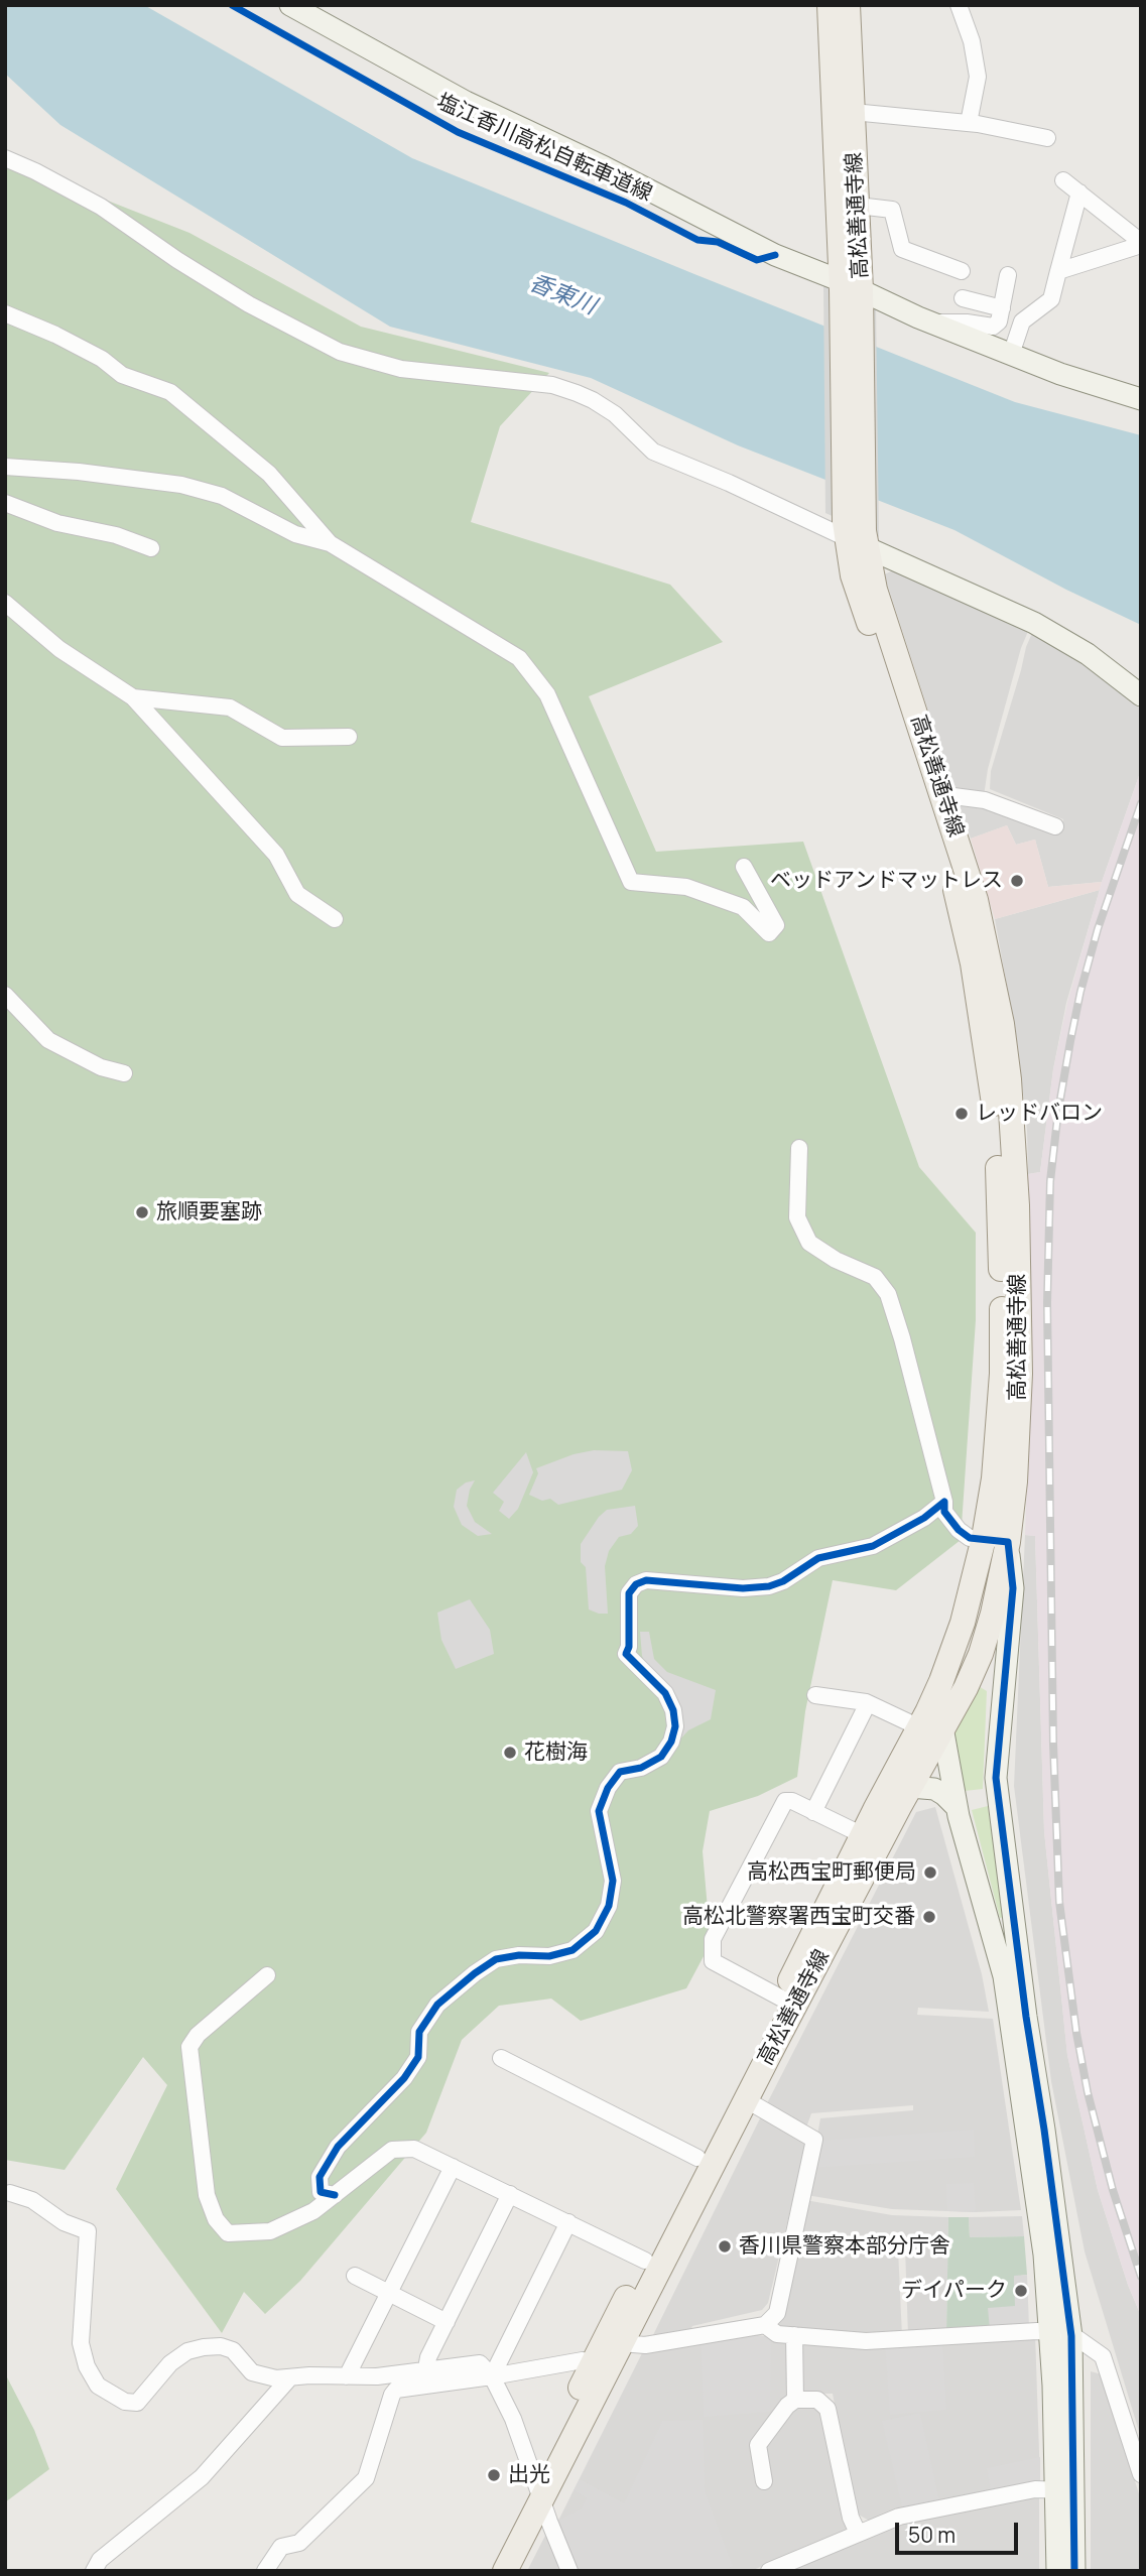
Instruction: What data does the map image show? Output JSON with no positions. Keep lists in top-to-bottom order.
{
  "streets": {
    "main road": ["高松善通寺線"],
    "cycle path": ["塩江香川高松自転車道線"]
  },
  "water": ["香東川"],
  "places": [
    "ベッドアンドマットレス",
    "レッドバロン",
    "旅順要塞跡",
    "花樹海",
    "高松西宝町郵便局",
    "高松北警察署西宝町交番",
    "香川県警察本部分庁舎",
    "デイパーク",
    "出光"
  ],
  "scale_bar": "50 m"
}
